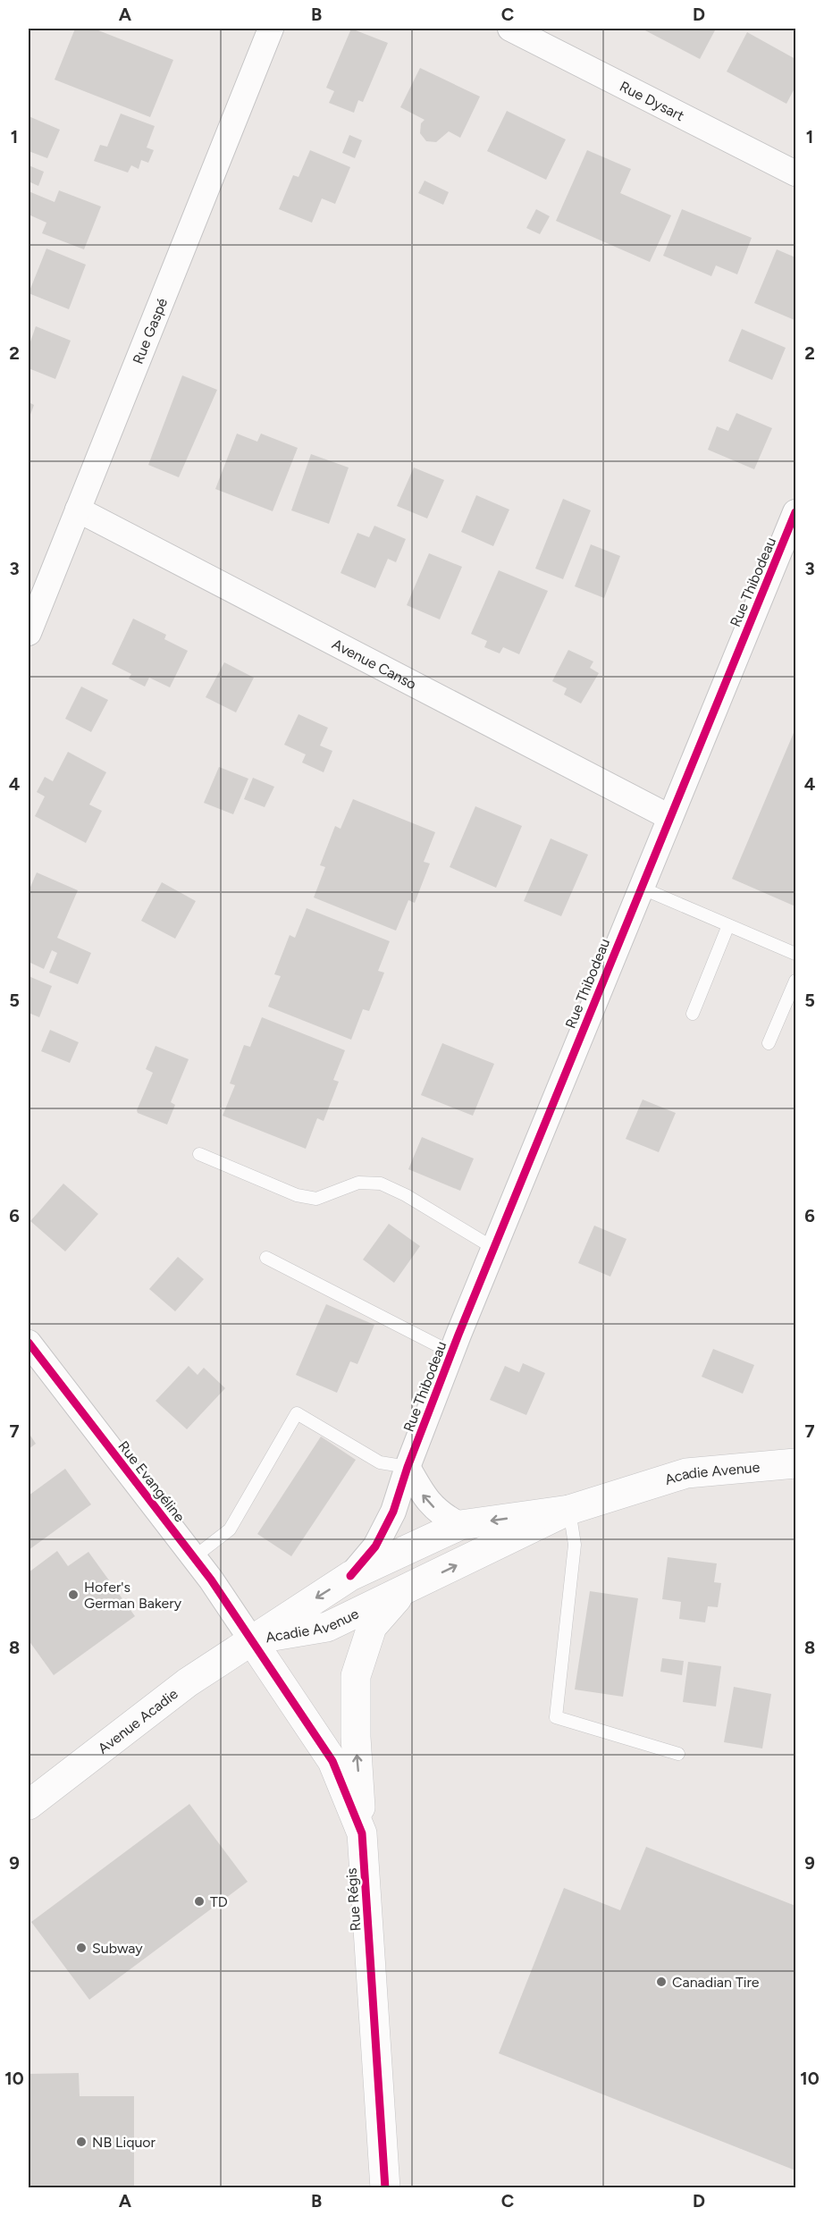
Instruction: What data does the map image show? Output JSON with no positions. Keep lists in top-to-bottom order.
{
  "streets": {
    "street": [
      "Rue Dysart",
      "Rue Gaspé",
      "Rue Thibodeau",
      "Avenue Canso",
      "Acadie Avenue",
      "Rue Evangéline",
      "Avenue Acadie",
      "Rue Régis"
    ]
  },
  "crossings": [
    ["Rue Gaspé", "Avenue Canso"],
    ["Rue Thibodeau", "Avenue Canso"],
    ["Rue Thibodeau", "Acadie Avenue"],
    ["Acadie Avenue", "Rue Evangéline"],
    ["Acadie Avenue", "Avenue Acadie"],
    ["Acadie Avenue", "Rue Régis"],
    ["Rue Evangéline", "Avenue Acadie"],
    ["Rue Evangéline", "Rue Régis"],
    ["Avenue Acadie", "Rue Régis"]
  ],
  "places": [
    "Hofer's German Bakery",
    "TD",
    "Subway",
    "Canadian Tire",
    "NB Liquor"
  ],
  "grid": {
    "columns": [
      "A",
      "B",
      "C",
      "D"
    ],
    "rows": [
      "1",
      "2",
      "3",
      "4",
      "5",
      "6",
      "7",
      "8",
      "9",
      "10"
    ]
  }
}
